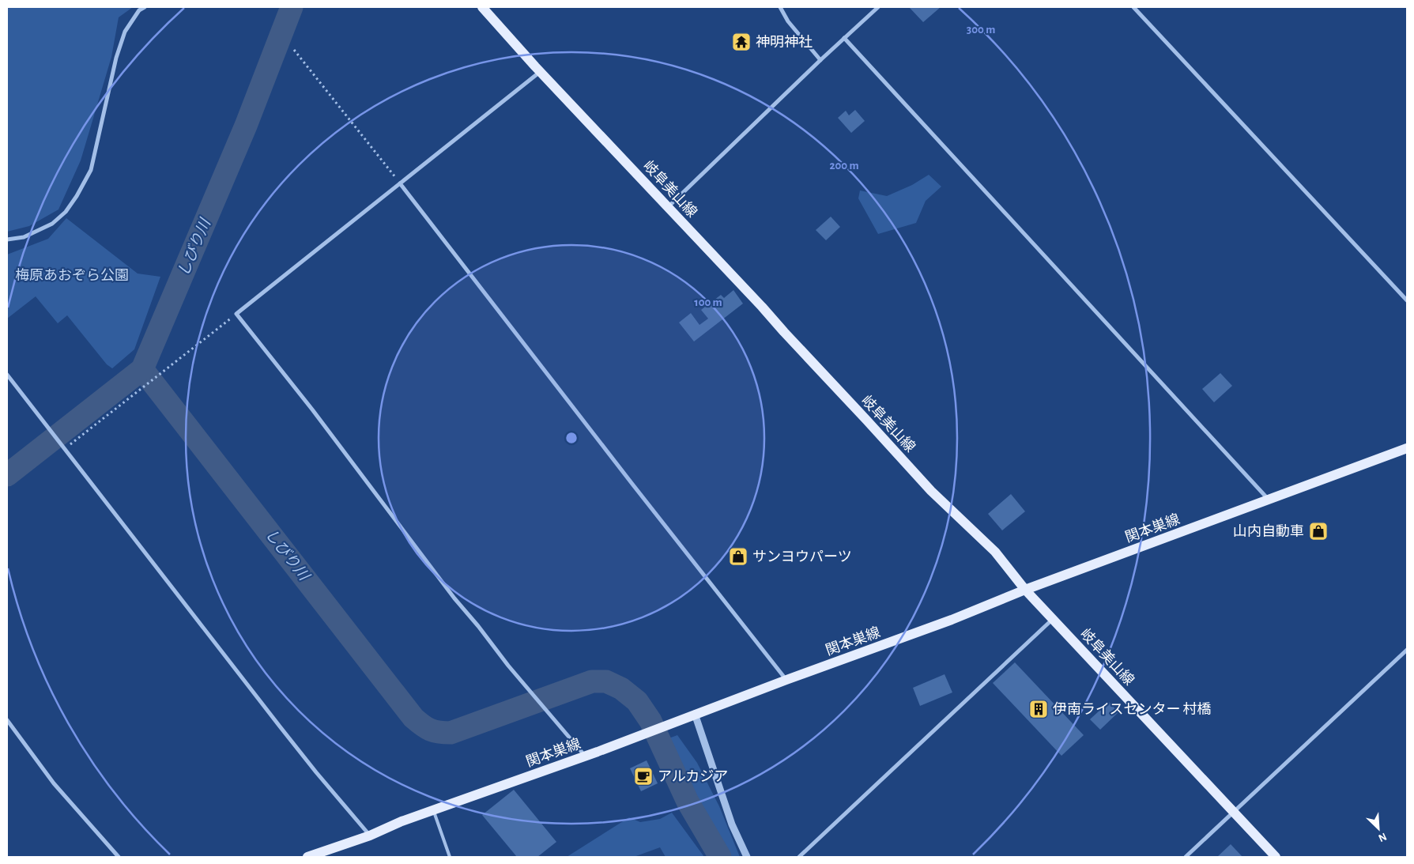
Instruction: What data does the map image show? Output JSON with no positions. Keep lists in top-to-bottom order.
{
  "streets": {
    "main road": ["岐阜美山線", "関本巣線"]
  },
  "crossings": [
    ["岐阜美山線", "関本巣線"]
  ],
  "water": ["しびり川"],
  "parks": ["梅原あおぞら公園"],
  "places": {
    "temple": ["神明神社"],
    "shop": ["山内自動車", "サンヨウパーツ"],
    "building": ["伊南ライスセンター 村橋"],
    "cafe": ["アルカジア"]
  },
  "north": "bottom right",
  "rings": ["300 m", "200 m", "100 m"]
}
